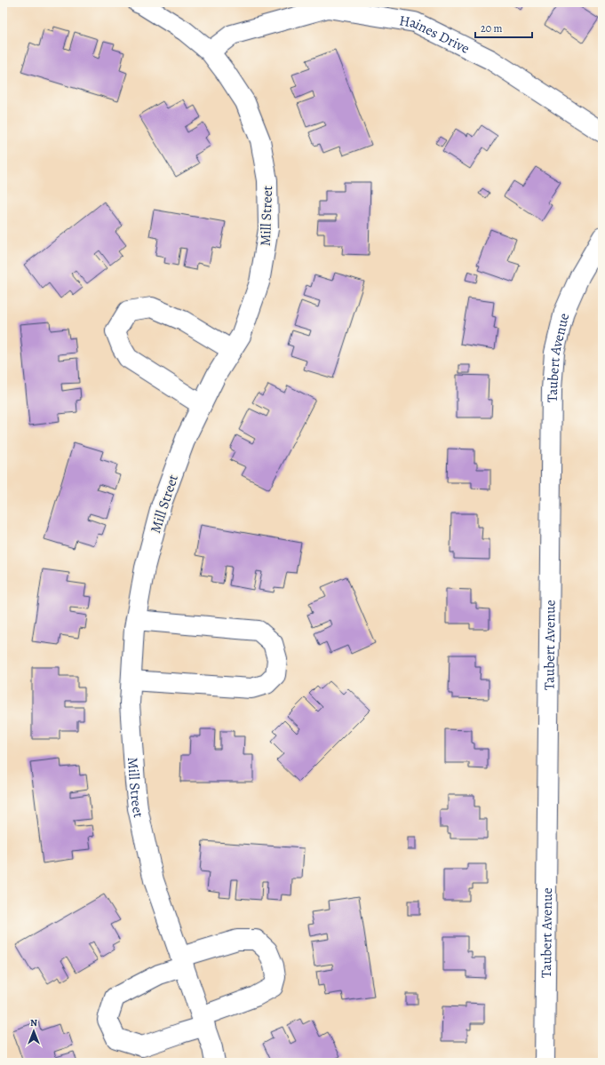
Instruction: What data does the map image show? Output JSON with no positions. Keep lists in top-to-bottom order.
{
  "streets": {
    "street": ["Haines Drive", "Mill Street", "Taubert Avenue"]
  },
  "crossings": [
    ["Haines Drive", "Mill Street"]
  ],
  "scale_bar": "20 m",
  "north": "top"
}
